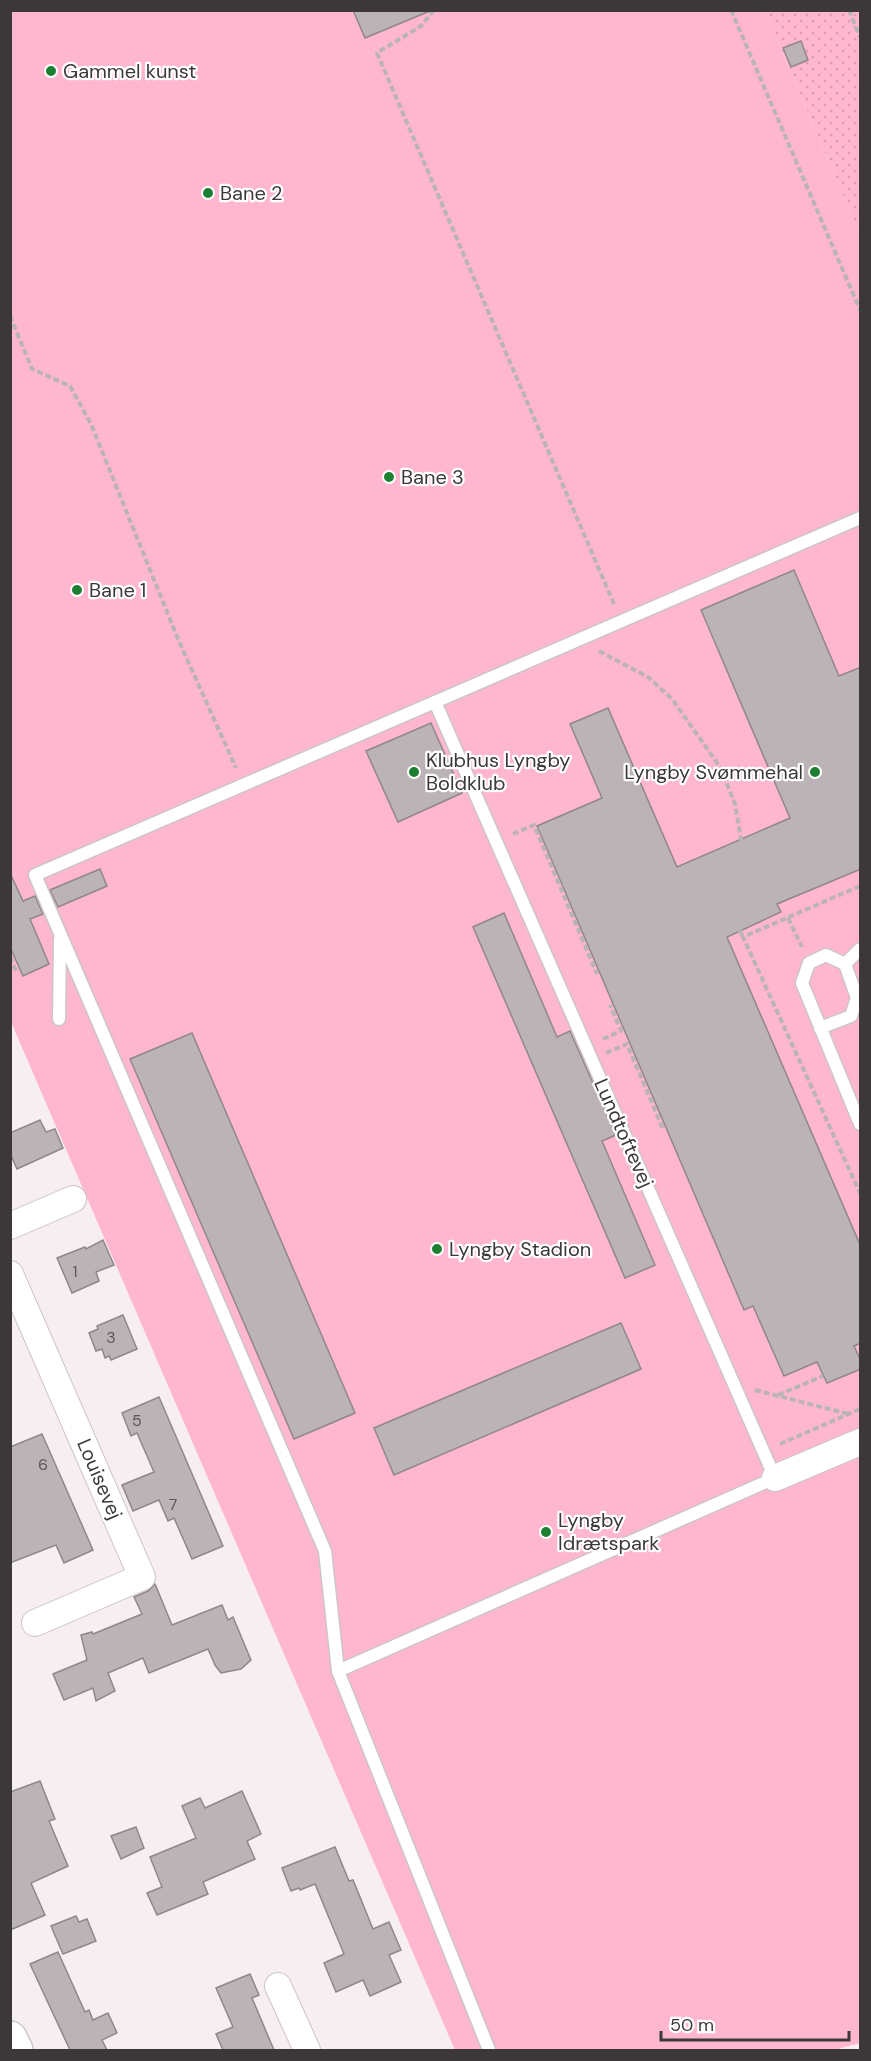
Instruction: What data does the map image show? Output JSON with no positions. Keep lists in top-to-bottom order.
{
  "streets": {
    "street": ["Louisevej"],
    "lane": ["Lundtoftevej"]
  },
  "places": [
    "Gammel kunst",
    "Bane 2",
    "Bane 3",
    "Bane 1",
    "Klubhus Lyngby Boldklub",
    "Lyngby Svømmehal",
    "Lyngby Stadion",
    "Lyngby Idrætspark"
  ],
  "house_numbers": [
    "1",
    "3",
    "5",
    "6",
    "7"
  ],
  "scale_bar": "50 m"
}
